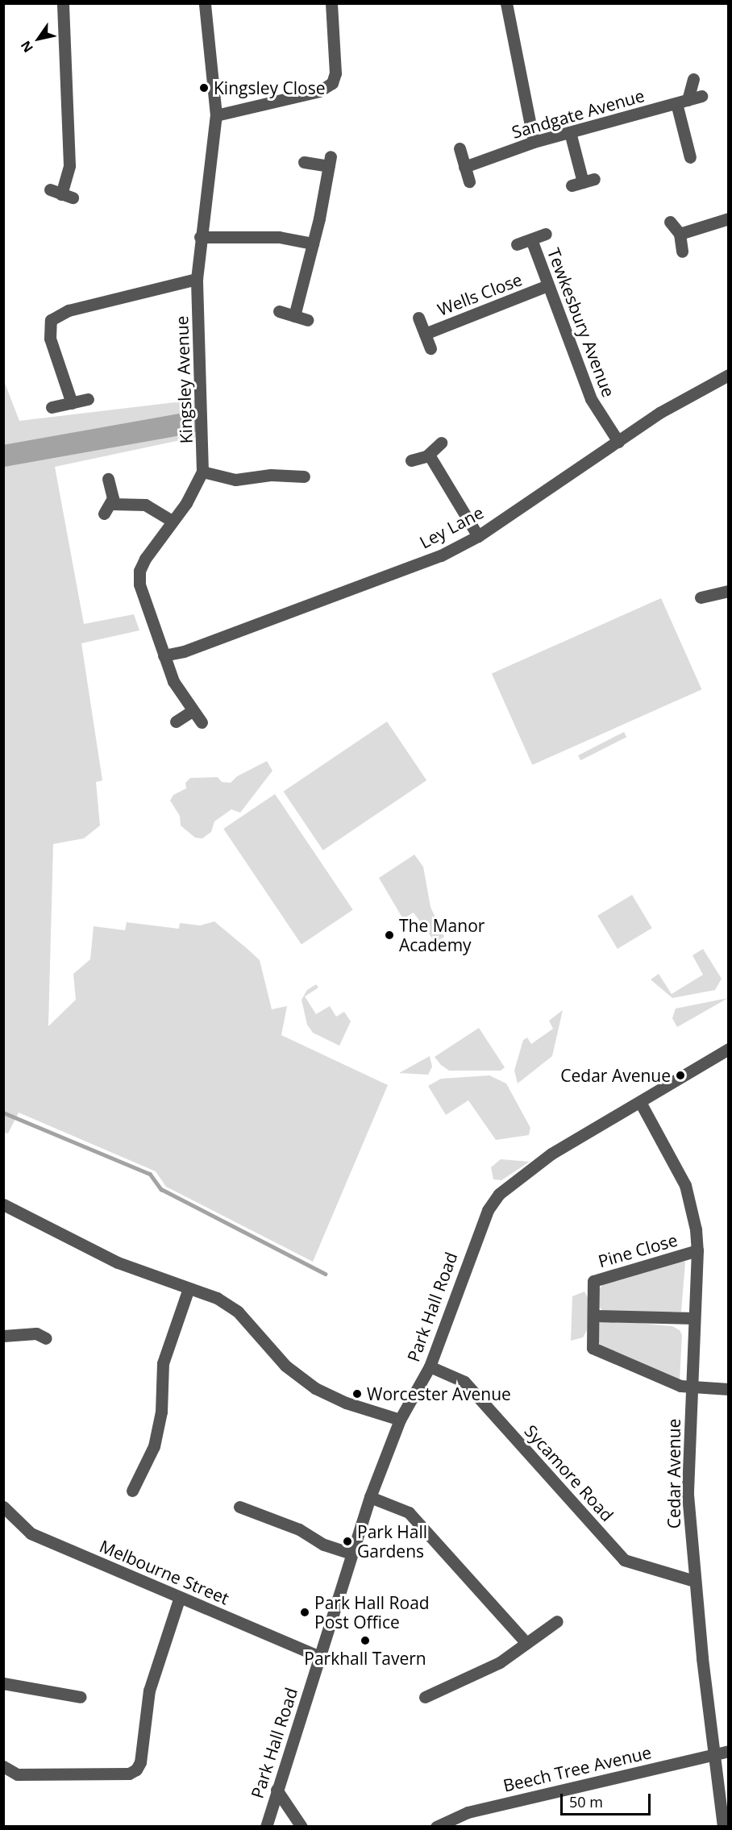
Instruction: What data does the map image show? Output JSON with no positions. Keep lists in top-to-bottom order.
{
  "streets": {
    "street": [
      "Sandgate Avenue",
      "Wells Close",
      "Tewkesbury Avenue",
      "Kingsley Avenue",
      "Ley Lane",
      "Pine Close",
      "Park Hall Road",
      "Sycamore Road",
      "Cedar Avenue",
      "Melbourne Street",
      "Beech Tree Avenue"
    ]
  },
  "crossings": [
    ["Wells Close", "Tewkesbury Avenue"],
    ["Tewkesbury Avenue", "Ley Lane"],
    ["Kingsley Avenue", "Ley Lane"],
    ["Pine Close", "Cedar Avenue"],
    ["Park Hall Road", "Sycamore Road"],
    ["Park Hall Road", "Cedar Avenue"],
    ["Park Hall Road", "Melbourne Street"],
    ["Sycamore Road", "Cedar Avenue"],
    ["Cedar Avenue", "Beech Tree Avenue"]
  ],
  "places": [
    "Kingsley Close",
    "The Manor Academy",
    "Cedar Avenue",
    "Worcester Avenue",
    "Park Hall Gardens",
    "Park Hall Road Post Office",
    "Parkhall Tavern"
  ],
  "scale_bar": "50 m",
  "north": "bottom left"
}
